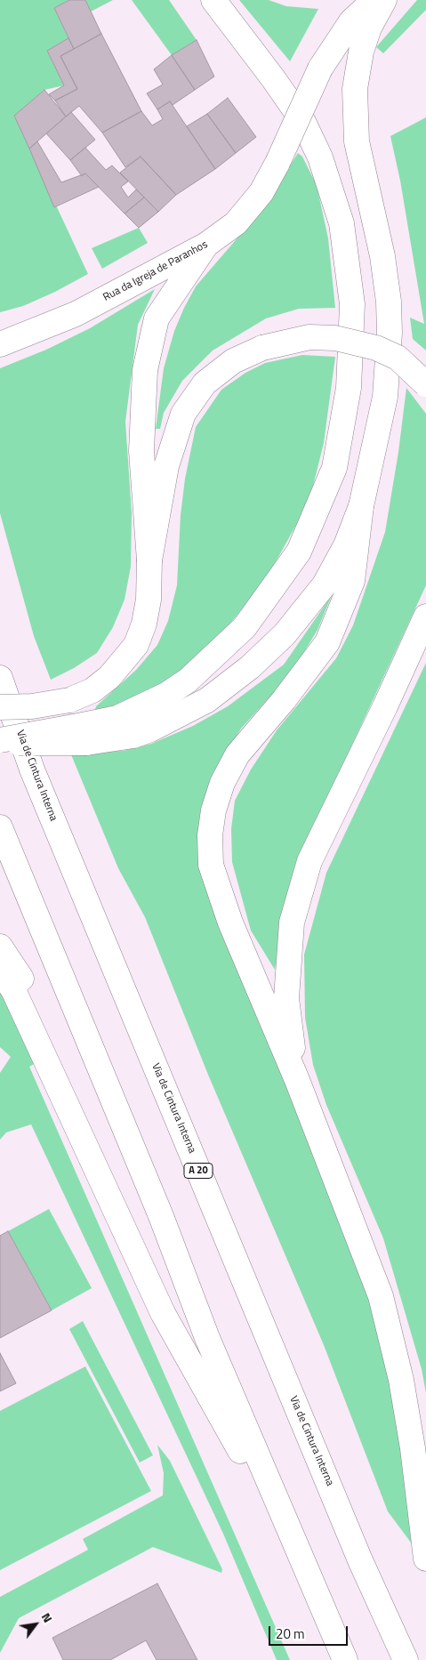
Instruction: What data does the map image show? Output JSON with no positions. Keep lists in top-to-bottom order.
{
  "streets": {
    "main road": ["Rua da Igreja de Paranhos", "Via de Cintura Interna", "A 20"]
  },
  "scale_bar": "20 m",
  "north": "top right"
}
